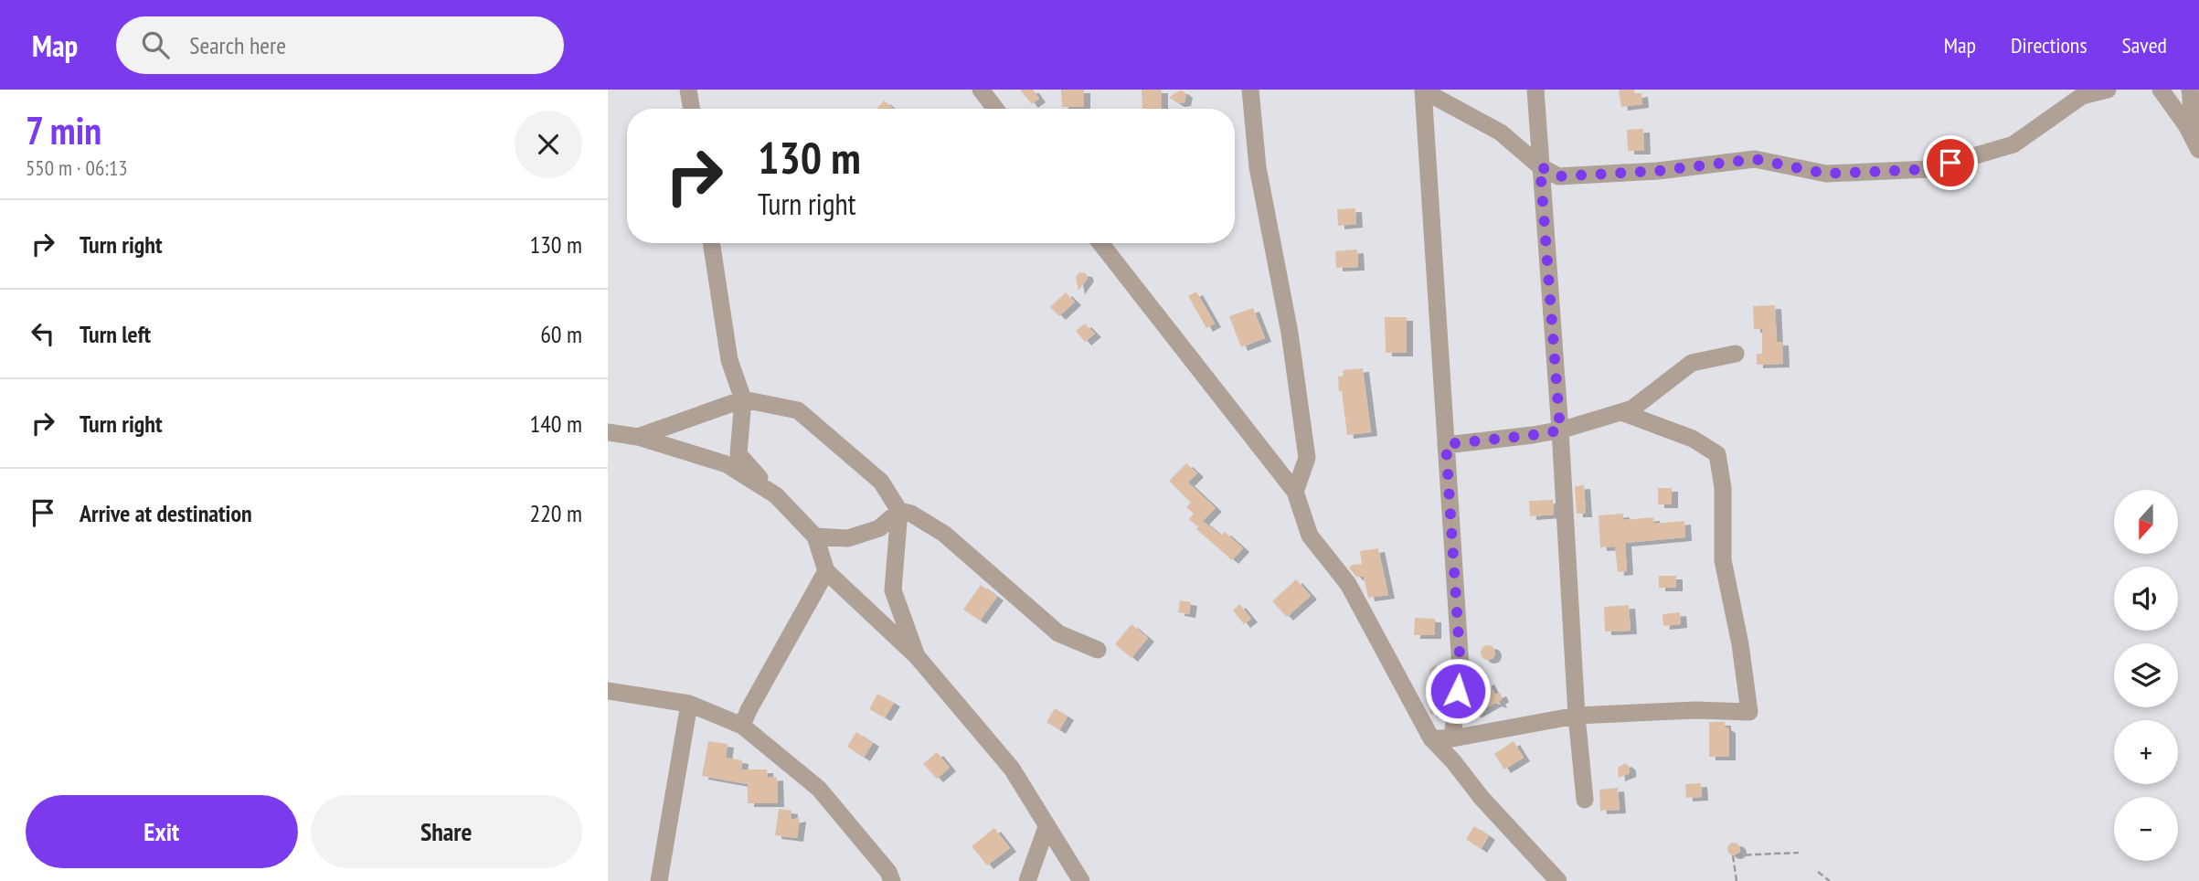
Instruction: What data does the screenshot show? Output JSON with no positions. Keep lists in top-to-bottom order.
{
  "north": "bottom",
  "page": {
    "header": "Map",
    "search": "Search here",
    "nav": ["Map", "Directions", "Saved"],
    "heading": ["7 min", "550 m · 06:13"],
    "turn": ["130 m", "Turn right"],
    "list": [
      {
        "name": "Turn right",
        "value": "130 m"
      },
      {
        "name": "Turn left",
        "value": "60 m"
      },
      {
        "name": "Turn right",
        "value": "140 m"
      },
      {
        "name": "Arrive at destination",
        "value": "220 m"
      }
    ],
    "map_buttons": ["+", "−"],
    "buttons": ["Exit", "Share"]
  }
}
